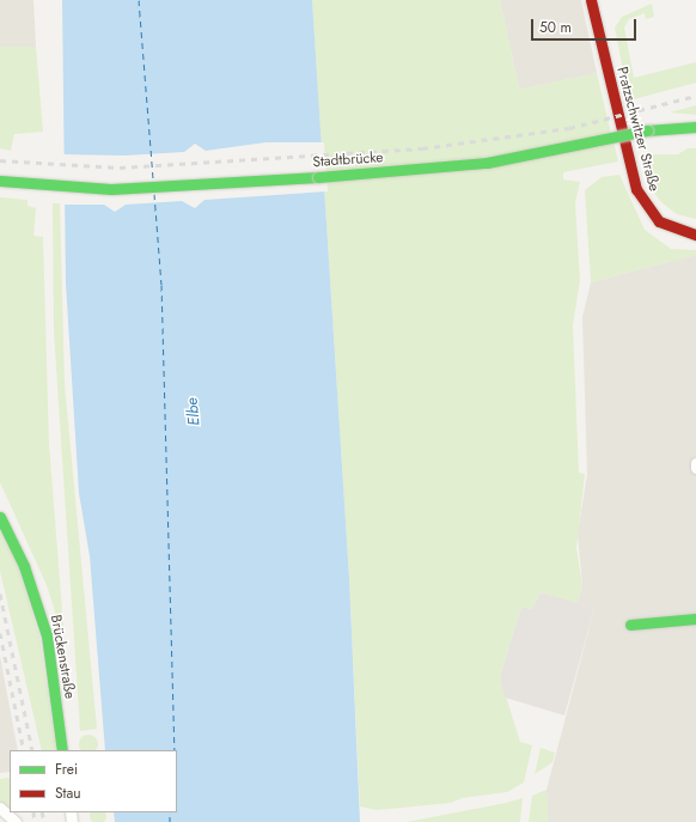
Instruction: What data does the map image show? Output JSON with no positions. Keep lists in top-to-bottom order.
{
  "streets": {
    "main road": ["Pratzschwitzer Straße", "Stadtbrücke", "Brückenstraße"]
  },
  "water": ["Elbe"],
  "legend": ["Frei", "Stau"],
  "scale_bar": "50 m"
}
